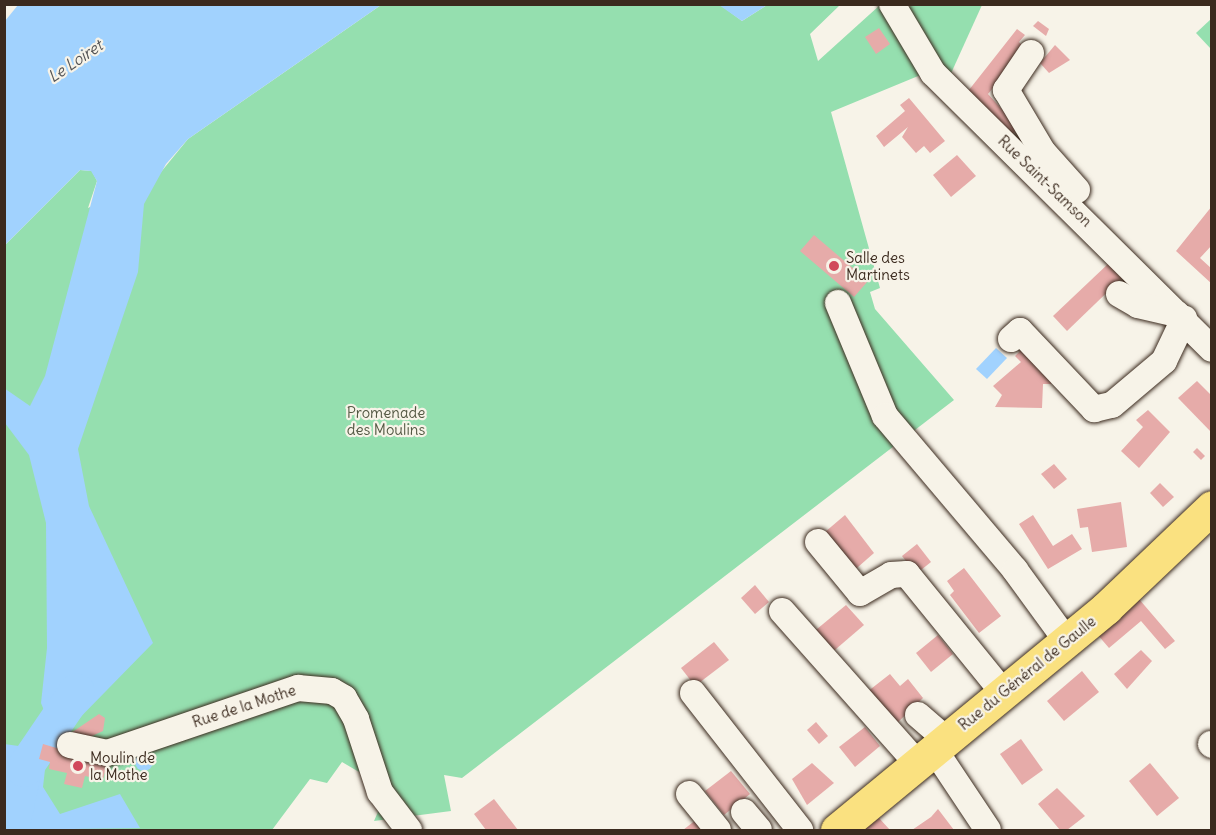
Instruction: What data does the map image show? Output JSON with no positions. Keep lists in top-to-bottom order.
{
  "streets": {
    "main road": ["Rue du Général de Gaulle"],
    "street": ["Rue Saint-Samson", "Rue de la Mothe"]
  },
  "water": ["Le Loiret"],
  "parks": ["Promenade des Moulins"],
  "places": ["Salle des Martinets", "Moulin de la Mothe"]
}
